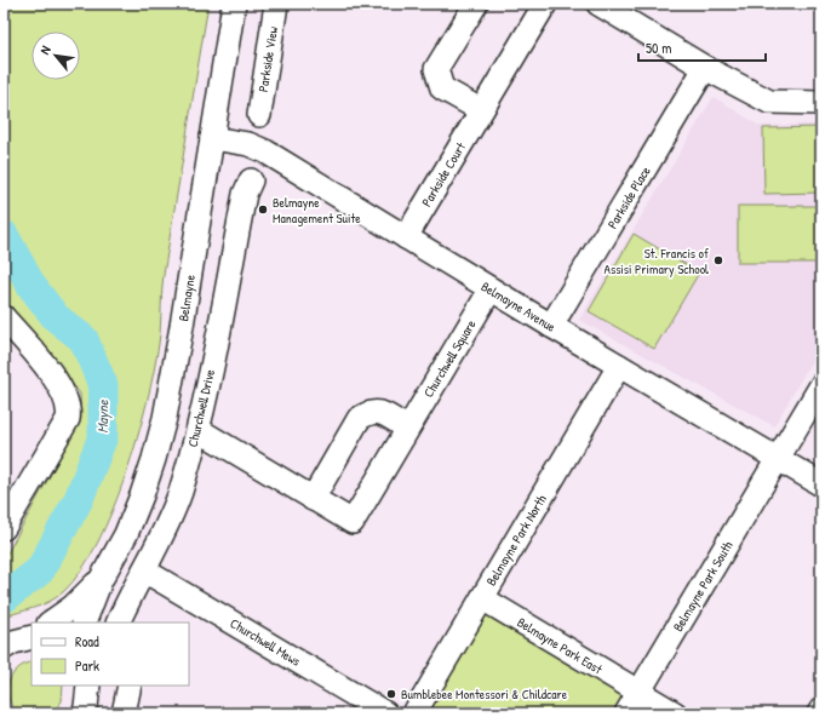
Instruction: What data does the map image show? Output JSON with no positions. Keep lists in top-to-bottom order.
{
  "streets": {
    "street": [
      "Parkside View",
      "Parkside Court",
      "Parkside Place",
      "Belmayne",
      "Belmayne Avenue",
      "Churchwell Square",
      "Churchwell Drive",
      "Belmayne Park North",
      "Belmayne Park South",
      "Churchwell Mews",
      "Belmayne Park East"
    ]
  },
  "crossings": [
    ["Parkside Court", "Belmayne Avenue"],
    ["Parkside Place", "Belmayne Avenue"],
    ["Belmayne", "Belmayne Avenue"],
    ["Belmayne Avenue", "Churchwell Square"],
    ["Belmayne Avenue", "Belmayne Park North"],
    ["Belmayne Avenue", "Belmayne Park South"],
    ["Churchwell Square", "Churchwell Drive"],
    ["Churchwell Drive", "Churchwell Mews"],
    ["Belmayne Park North", "Belmayne Park East"],
    ["Belmayne Park South", "Belmayne Park East"]
  ],
  "water": ["Mayne"],
  "places": ["Belmayne Management Suite", "St. Francis of Assisi Primary School", "Bumblebee Montessori & Childcare"],
  "legend": ["Road", "Park"],
  "scale_bar": "50 m",
  "north": "top left"
}
